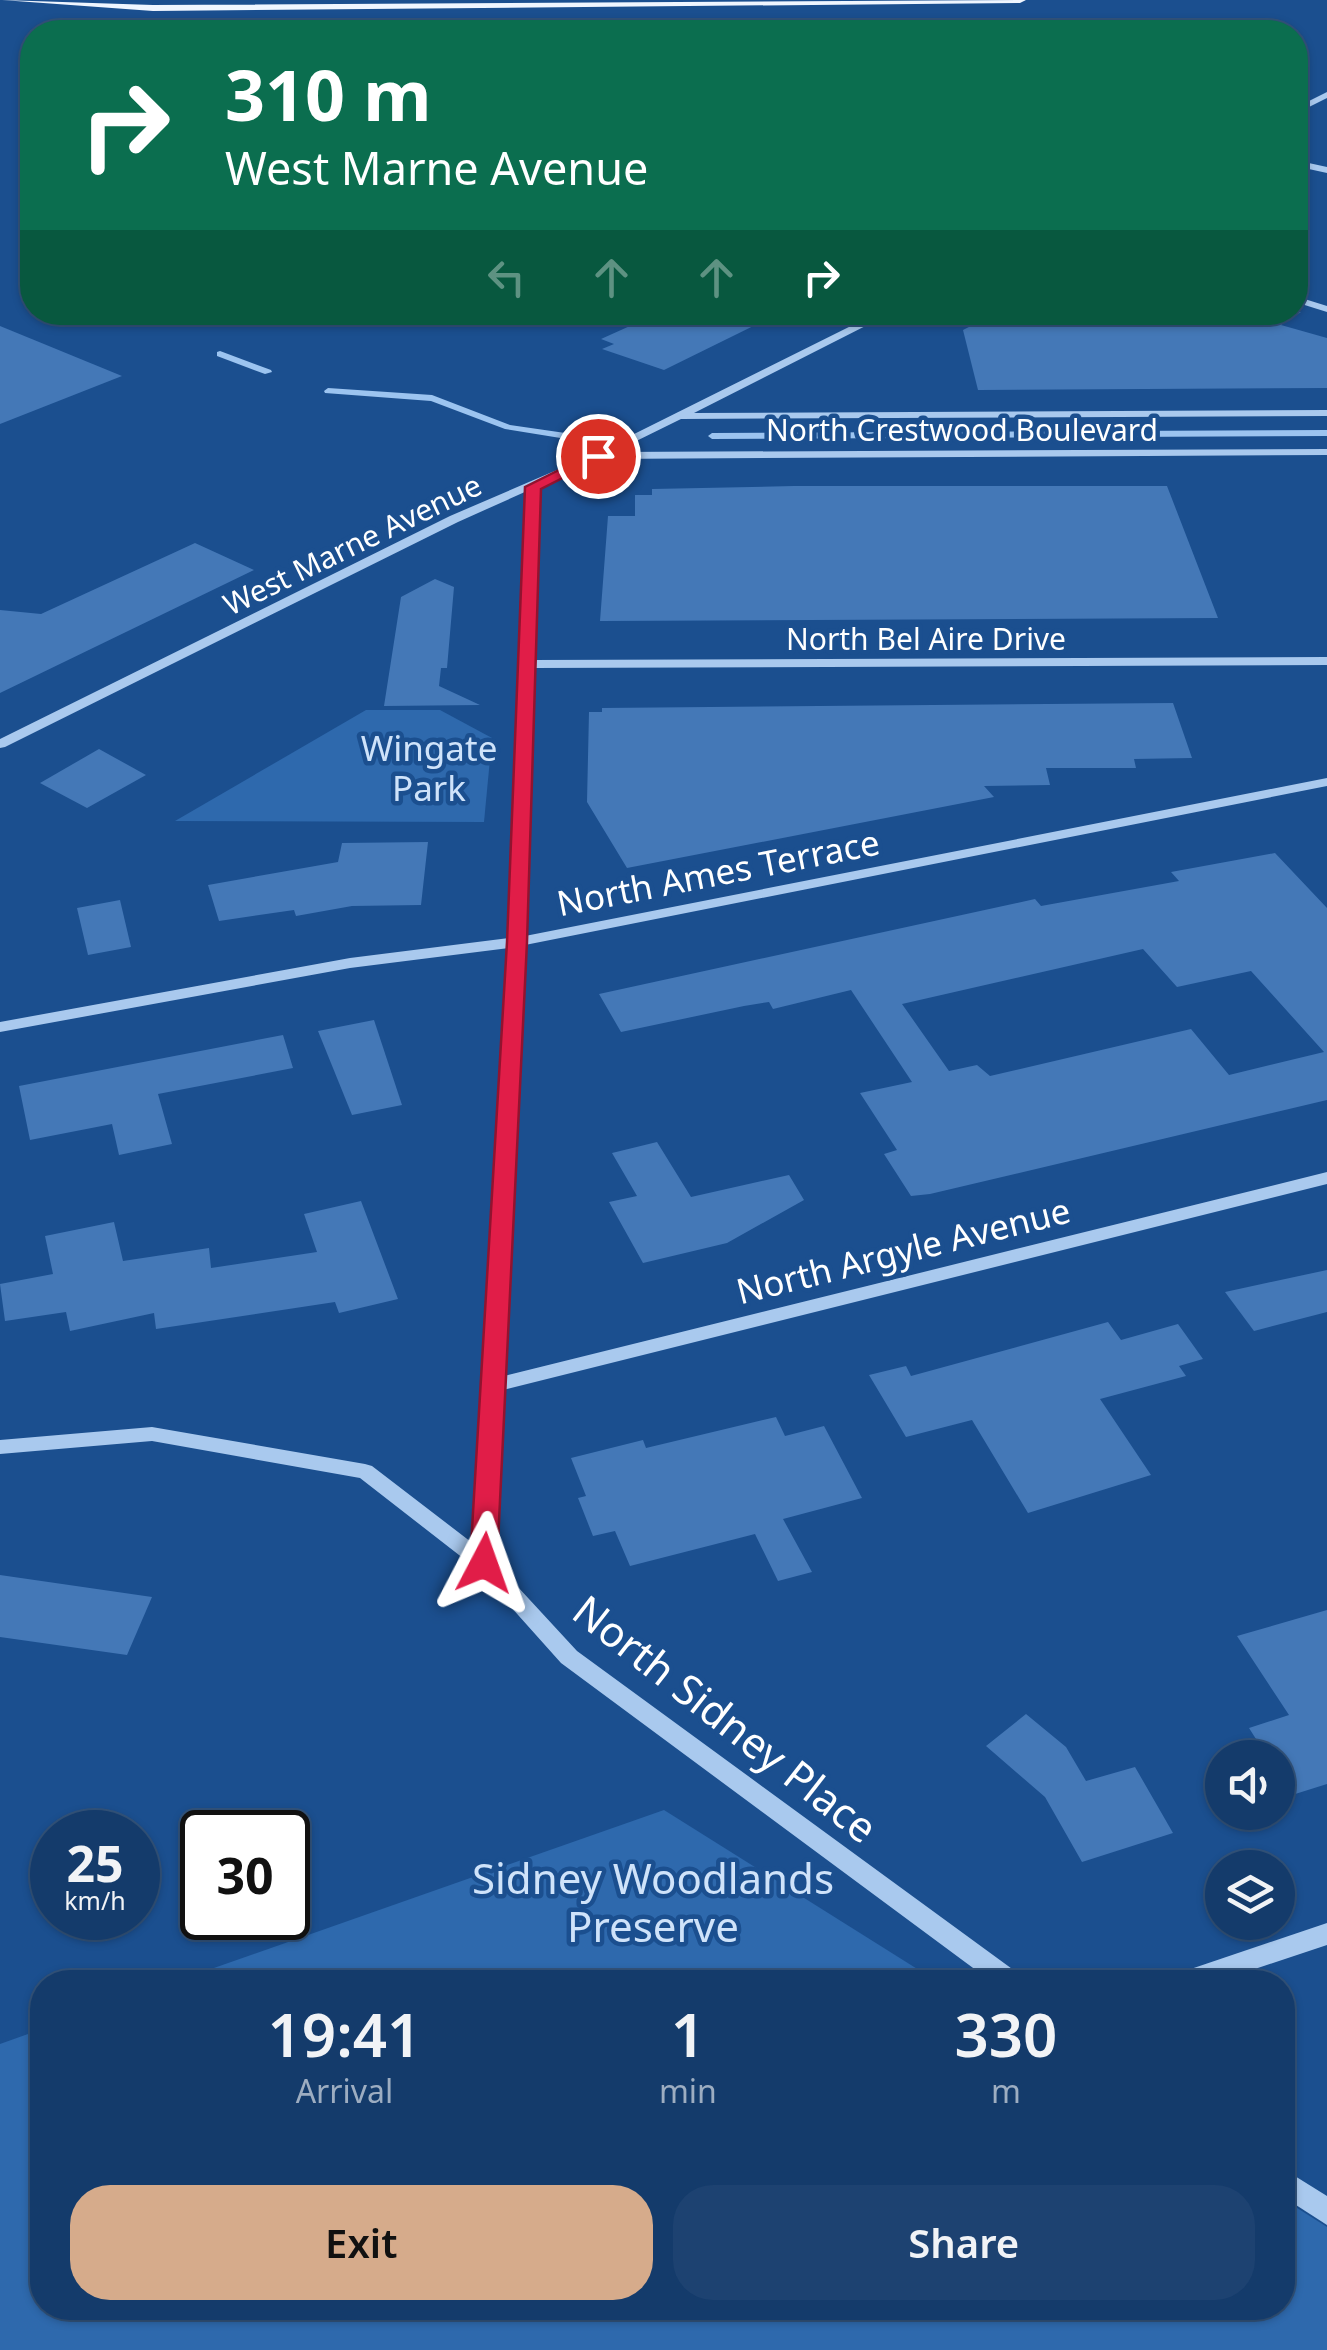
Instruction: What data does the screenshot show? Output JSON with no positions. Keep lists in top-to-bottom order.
{
  "streets": {
    "street": [
      "North Crestwood Boulevard",
      "West Marne Avenue",
      "North Bel Aire Drive",
      "North Ames Terrace",
      "North Argyle Avenue",
      "North Sidney Place"
    ]
  },
  "crossings": [
    ["North Crestwood Boulevard", "West Marne Avenue"]
  ],
  "parks": ["Wingate Park", "Sidney Woodlands Preserve"],
  "page": {
    "turn": ["310 m", "West Marne Avenue"],
    "speed": "25 km/h",
    "limit": "30",
    "eta": [
      "19:41",
      "Arrival",
      "1",
      "min",
      "330",
      "m"
    ],
    "buttons": ["Exit", "Share"]
  }
}
